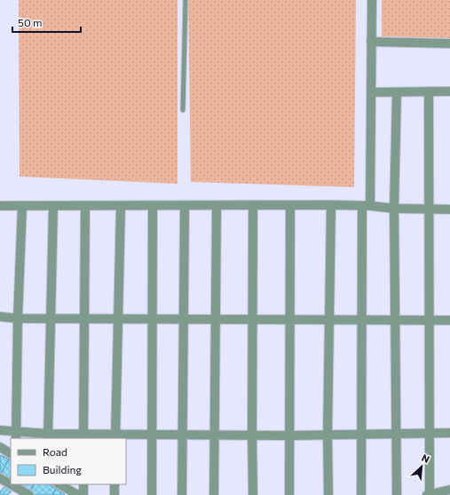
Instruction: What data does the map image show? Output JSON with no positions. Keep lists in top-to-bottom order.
{
  "legend": ["Road", "Building"],
  "scale_bar": "50 m",
  "north": "top right"
}
